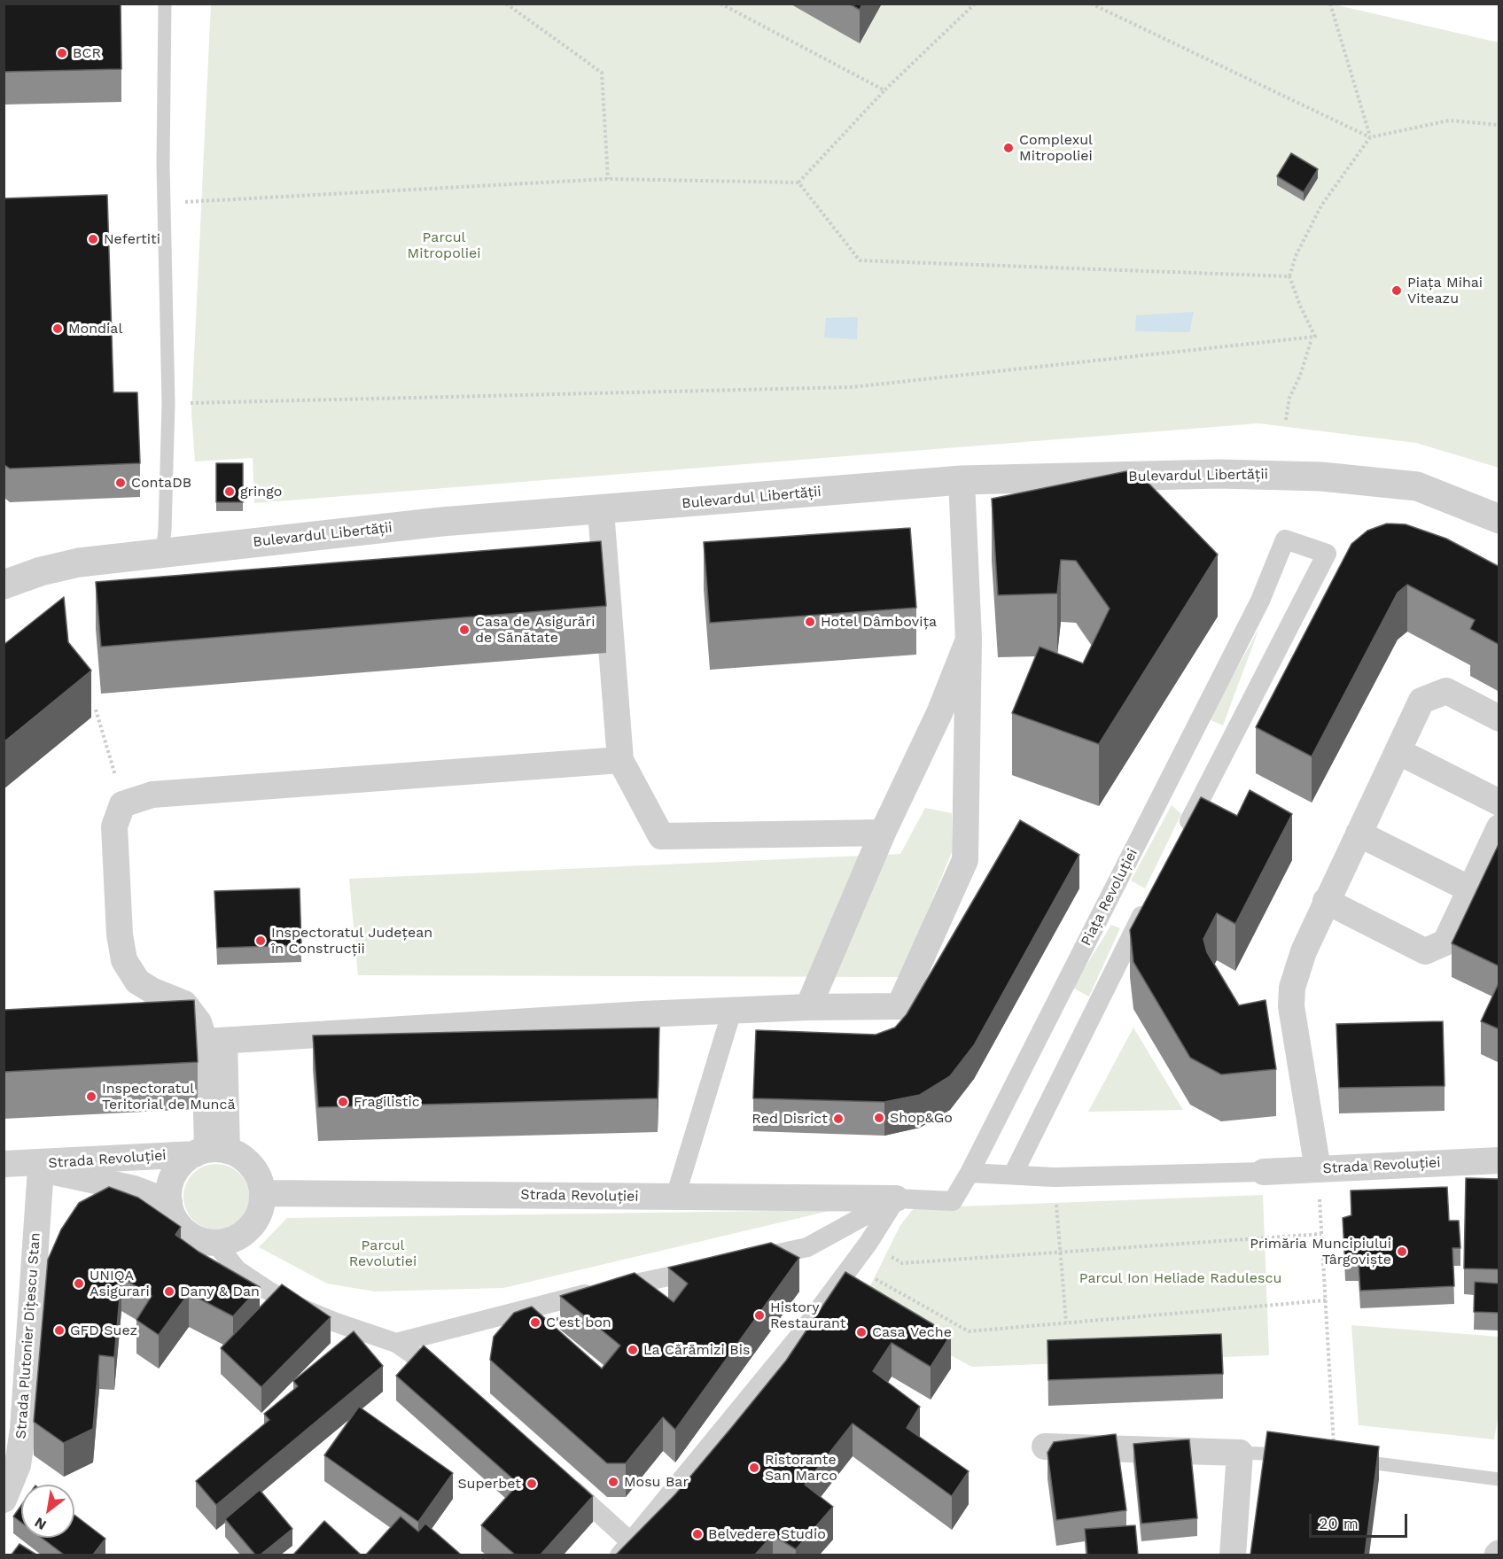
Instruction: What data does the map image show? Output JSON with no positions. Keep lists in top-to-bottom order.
{
  "streets": {
    "street": [
      "Bulevardul Libertății",
      "Piața Revoluției",
      "Strada Revoluției",
      "Strada Plutonier Dițescu Stan"
    ]
  },
  "crossings": [
    ["Piața Revoluției", "Strada Revoluției"],
    ["Strada Revoluției", "Strada Plutonier Dițescu Stan"]
  ],
  "parks": ["Parcul Mitropoliei", "Parcul Revolutiei", "Parcul Ion Heliade Radulescu"],
  "places": [
    "BCR",
    "Complexul Mitropoliei",
    "Nefertiti",
    "Piața Mihai Viteazu",
    "Mondial",
    "ContaDB",
    "gringo",
    "Hotel Dâmbovița",
    "Casa de Asigurări de Sănătate",
    "Inspectoratul Județean în Construcții",
    "Inspectoratul Teritorial de Muncă",
    "Fragilistic",
    "Shop&Go",
    "Red Disrict",
    "Primăria Muncipiului Târgoviște",
    "UNIQA Asigurari",
    "Dany & Dan",
    "History Restaurant",
    "C'est bon",
    "GFD Suez",
    "Casa Veche",
    "La Cărămizi Bis",
    "Ristorante San Marco",
    "Mosu Bar",
    "Superbet",
    "Belvedere Studio"
  ],
  "scale_bar": "20 m",
  "north": "bottom left"
}
